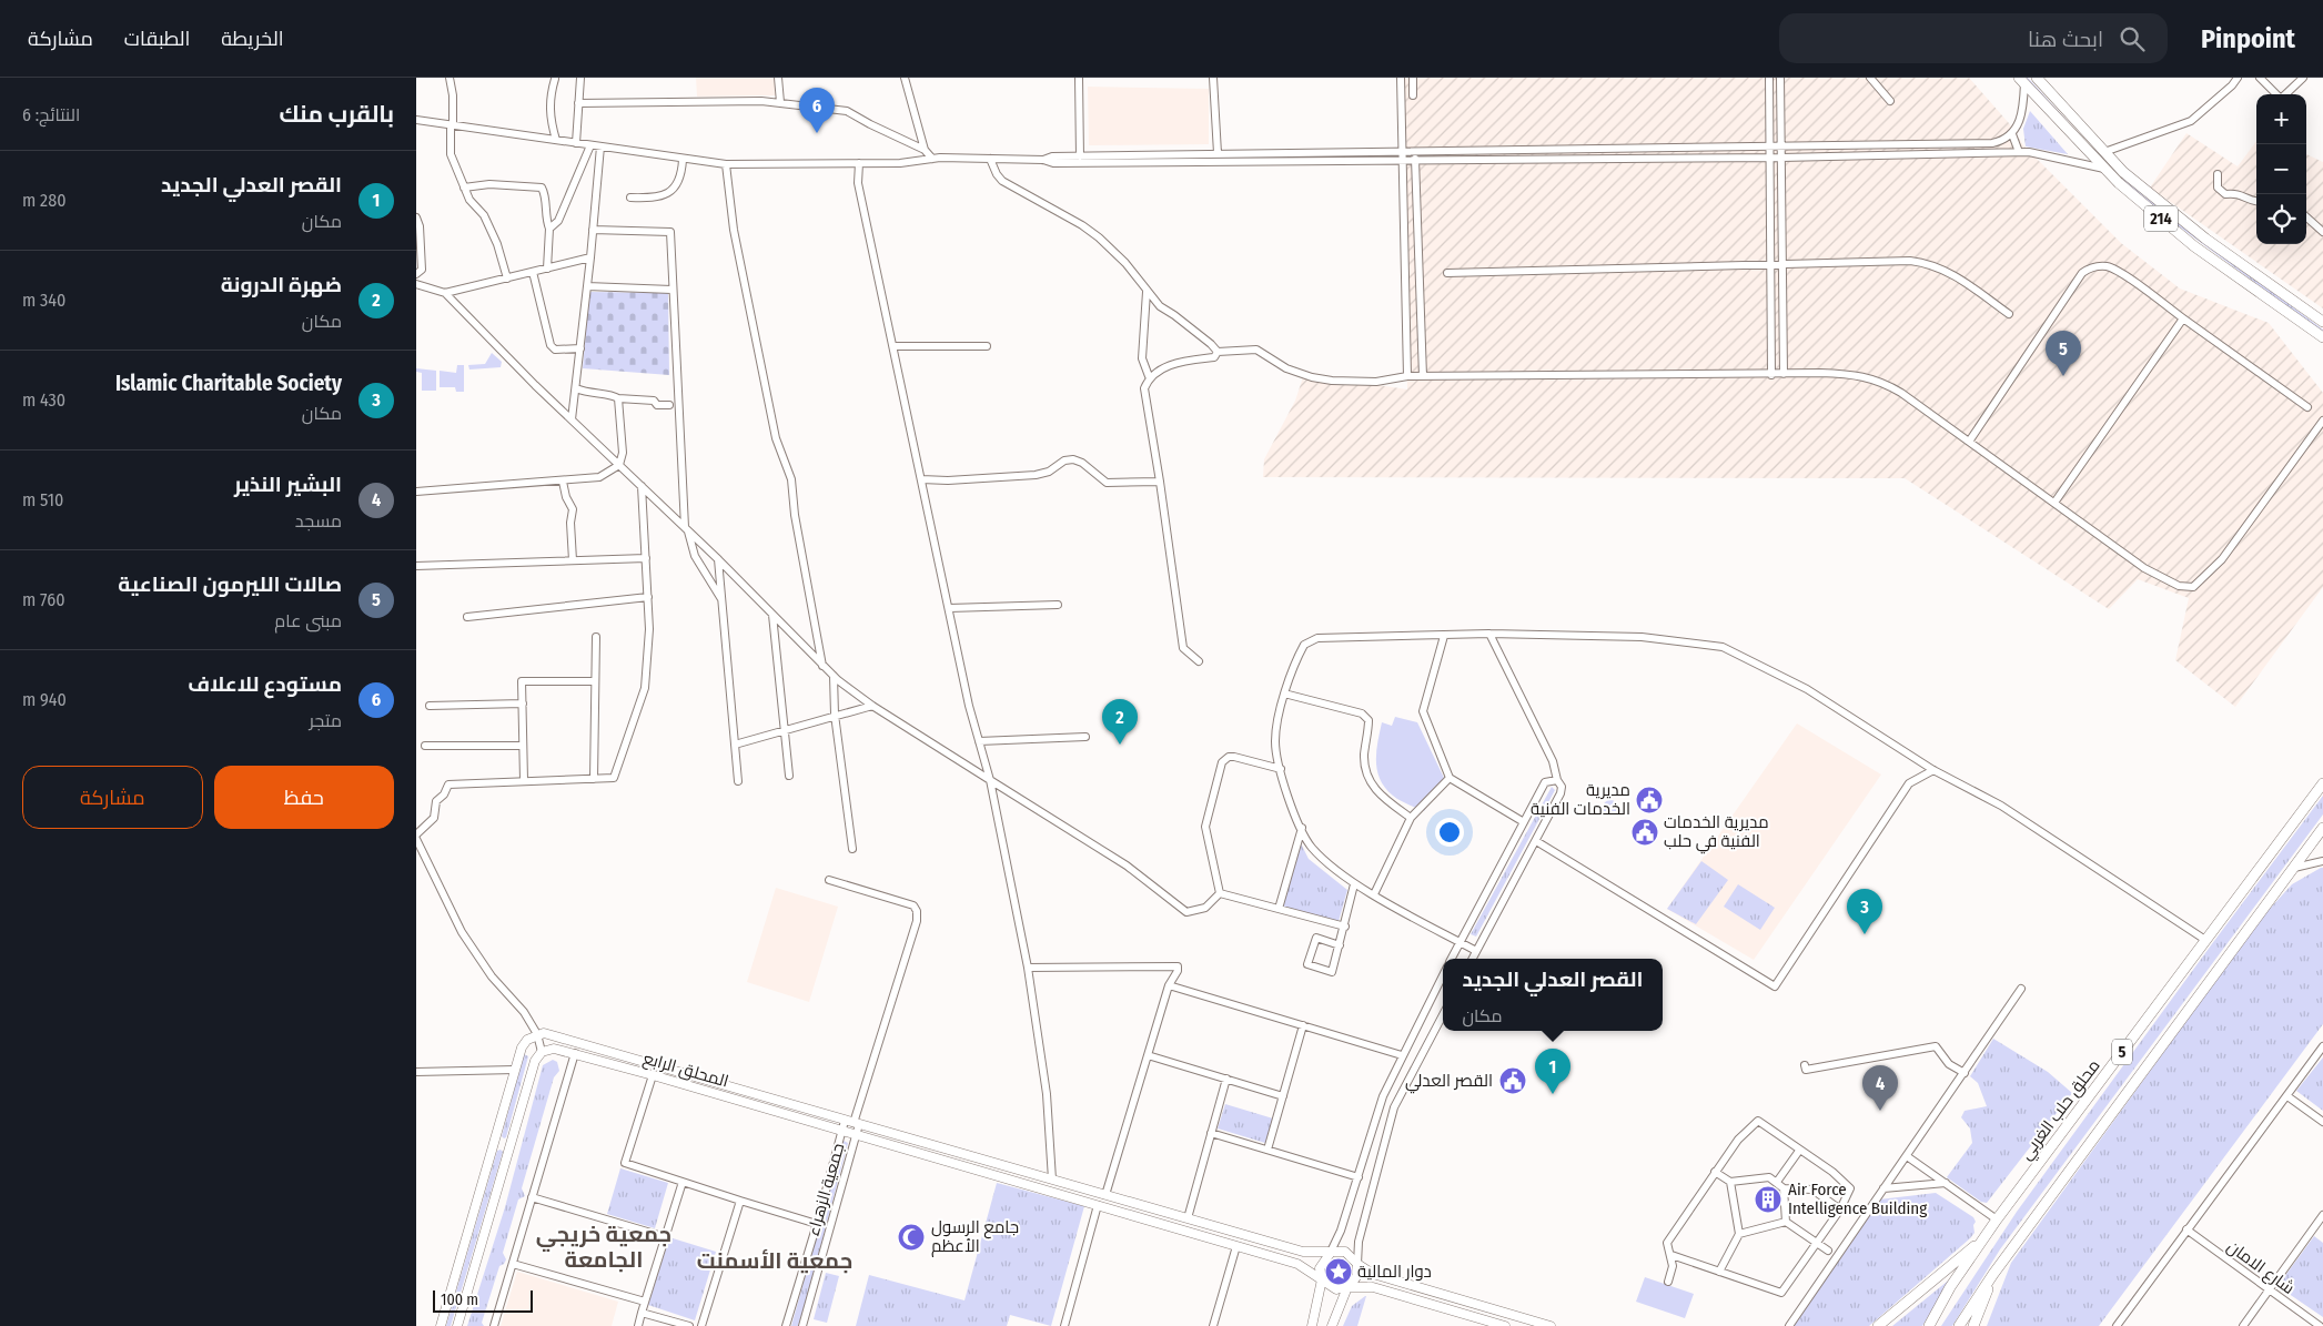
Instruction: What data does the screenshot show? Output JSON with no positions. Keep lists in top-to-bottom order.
{
  "streets": {
    "highway": ["214", "5", "محلق حلب الغربي"],
    "main road": ["المحلق الرابع"],
    "street": ["جمعية الزهراء", "شارع الامان"]
  },
  "crossings": [
    ["المحلق الرابع", "جمعية الزهراء"]
  ],
  "districts": ["جمعية خريجي الجامعة", "جمعية الأسمنت"],
  "places": {
    "public building": ["مديرية الخدمات الفنية", "مديرية الخدمات الفنية في حلب", "القصر العدلي"],
    "building": ["Air Force Intelligence Building"],
    "mosque": ["جامع الرسول الأعظم"],
    "place": ["دوار المالية"]
  },
  "scale_bar": "100 m",
  "page": {
    "header": "Pinpoint",
    "search": "ابحث هنا",
    "nav": ["الخريطة", "الطبقات", "مشاركة"],
    "heading": ["بالقرب منك", "النتائج: 6"],
    "pins": [
      "6",
      "5",
      "2",
      "3",
      "1",
      "4"
    ],
    "map_buttons": ["+", "−"],
    "list": [
      {
        "mark": "1",
        "name": "القصر العدلي الجديد",
        "note": "مكان",
        "value": "280 m"
      },
      {
        "mark": "2",
        "name": "ضهرة الدرونة",
        "note": "مكان",
        "value": "340 m"
      },
      {
        "mark": "3",
        "name": "Islamic Charitable Society",
        "note": "مكان",
        "value": "430 m"
      },
      {
        "mark": "4",
        "name": "البشير النذير",
        "note": "مسجد",
        "value": "510 m"
      },
      {
        "mark": "5",
        "name": "صالات الليرمون الصناعية",
        "note": "مبنى عام",
        "value": "760 m"
      },
      {
        "mark": "6",
        "name": "مستودع للاعلاف",
        "note": "متجر",
        "value": "940 m"
      }
    ],
    "buttons": ["حفظ", "مشاركة"],
    "popup": ["القصر العدلي الجديد", "مكان"],
    "scale": "100 m"
  }
}
